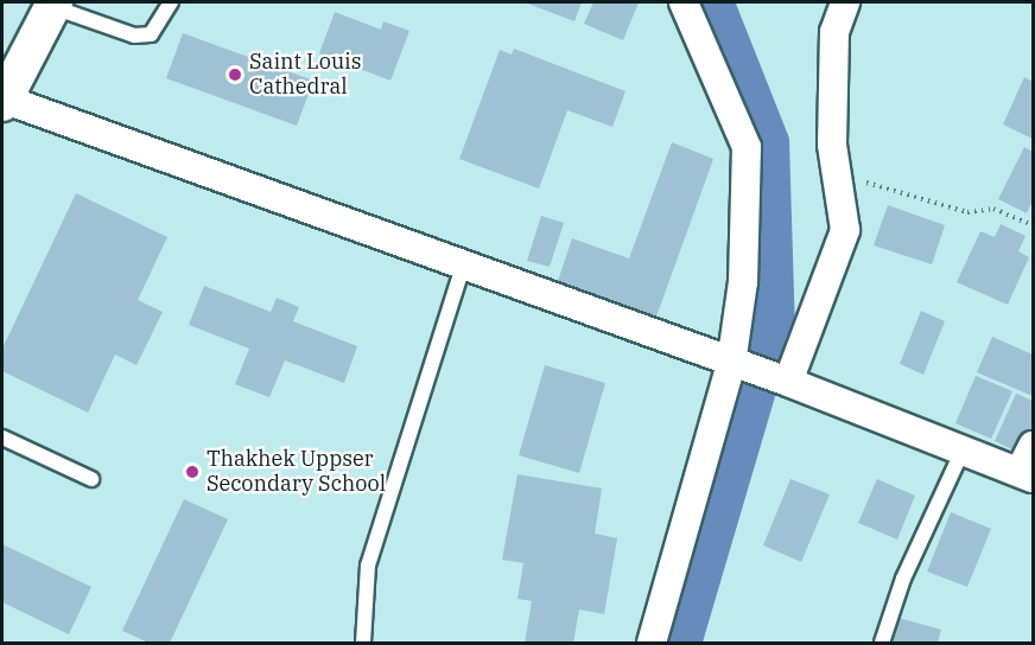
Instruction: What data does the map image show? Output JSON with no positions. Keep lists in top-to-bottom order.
{
  "places": ["Saint Louis Cathedral", "Thakhek Uppser Secondary School"]
}
